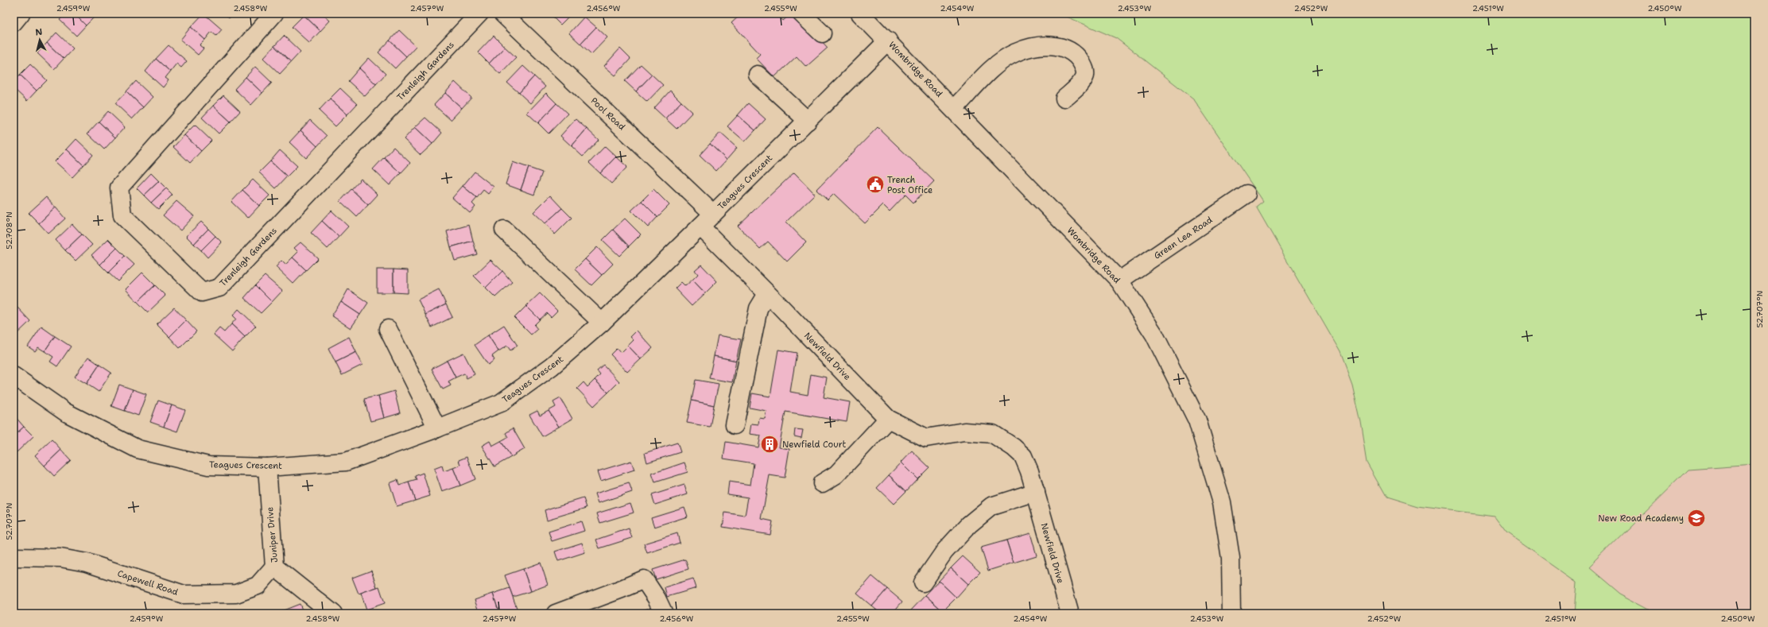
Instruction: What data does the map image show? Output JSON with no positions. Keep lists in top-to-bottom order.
{
  "streets": {
    "street": [
      "Wombridge Road",
      "Trenleigh Gardens",
      "Pool Road",
      "Teagues Crescent",
      "Green Lea Road",
      "Newfield Drive",
      "Juniper Drive",
      "Capewell Road"
    ]
  },
  "crossings": [
    ["Wombridge Road", "Teagues Crescent"],
    ["Wombridge Road", "Green Lea Road"],
    ["Pool Road", "Teagues Crescent"],
    ["Teagues Crescent", "Newfield Drive"],
    ["Teagues Crescent", "Juniper Drive"],
    ["Juniper Drive", "Capewell Road"]
  ],
  "places": {
    "public building": ["Trench Post Office"],
    "building": ["Newfield Court"],
    "school or university": ["New Road Academy"]
  },
  "north": "top",
  "coordinates": [
    "2.459°W",
    "2.458°W",
    "2.457°W",
    "2.456°W",
    "2.455°W",
    "2.454°W",
    "2.453°W",
    "2.452°W",
    "2.451°W",
    "2.450°W",
    "52.708°N",
    "52.707°N"
  ]
}
